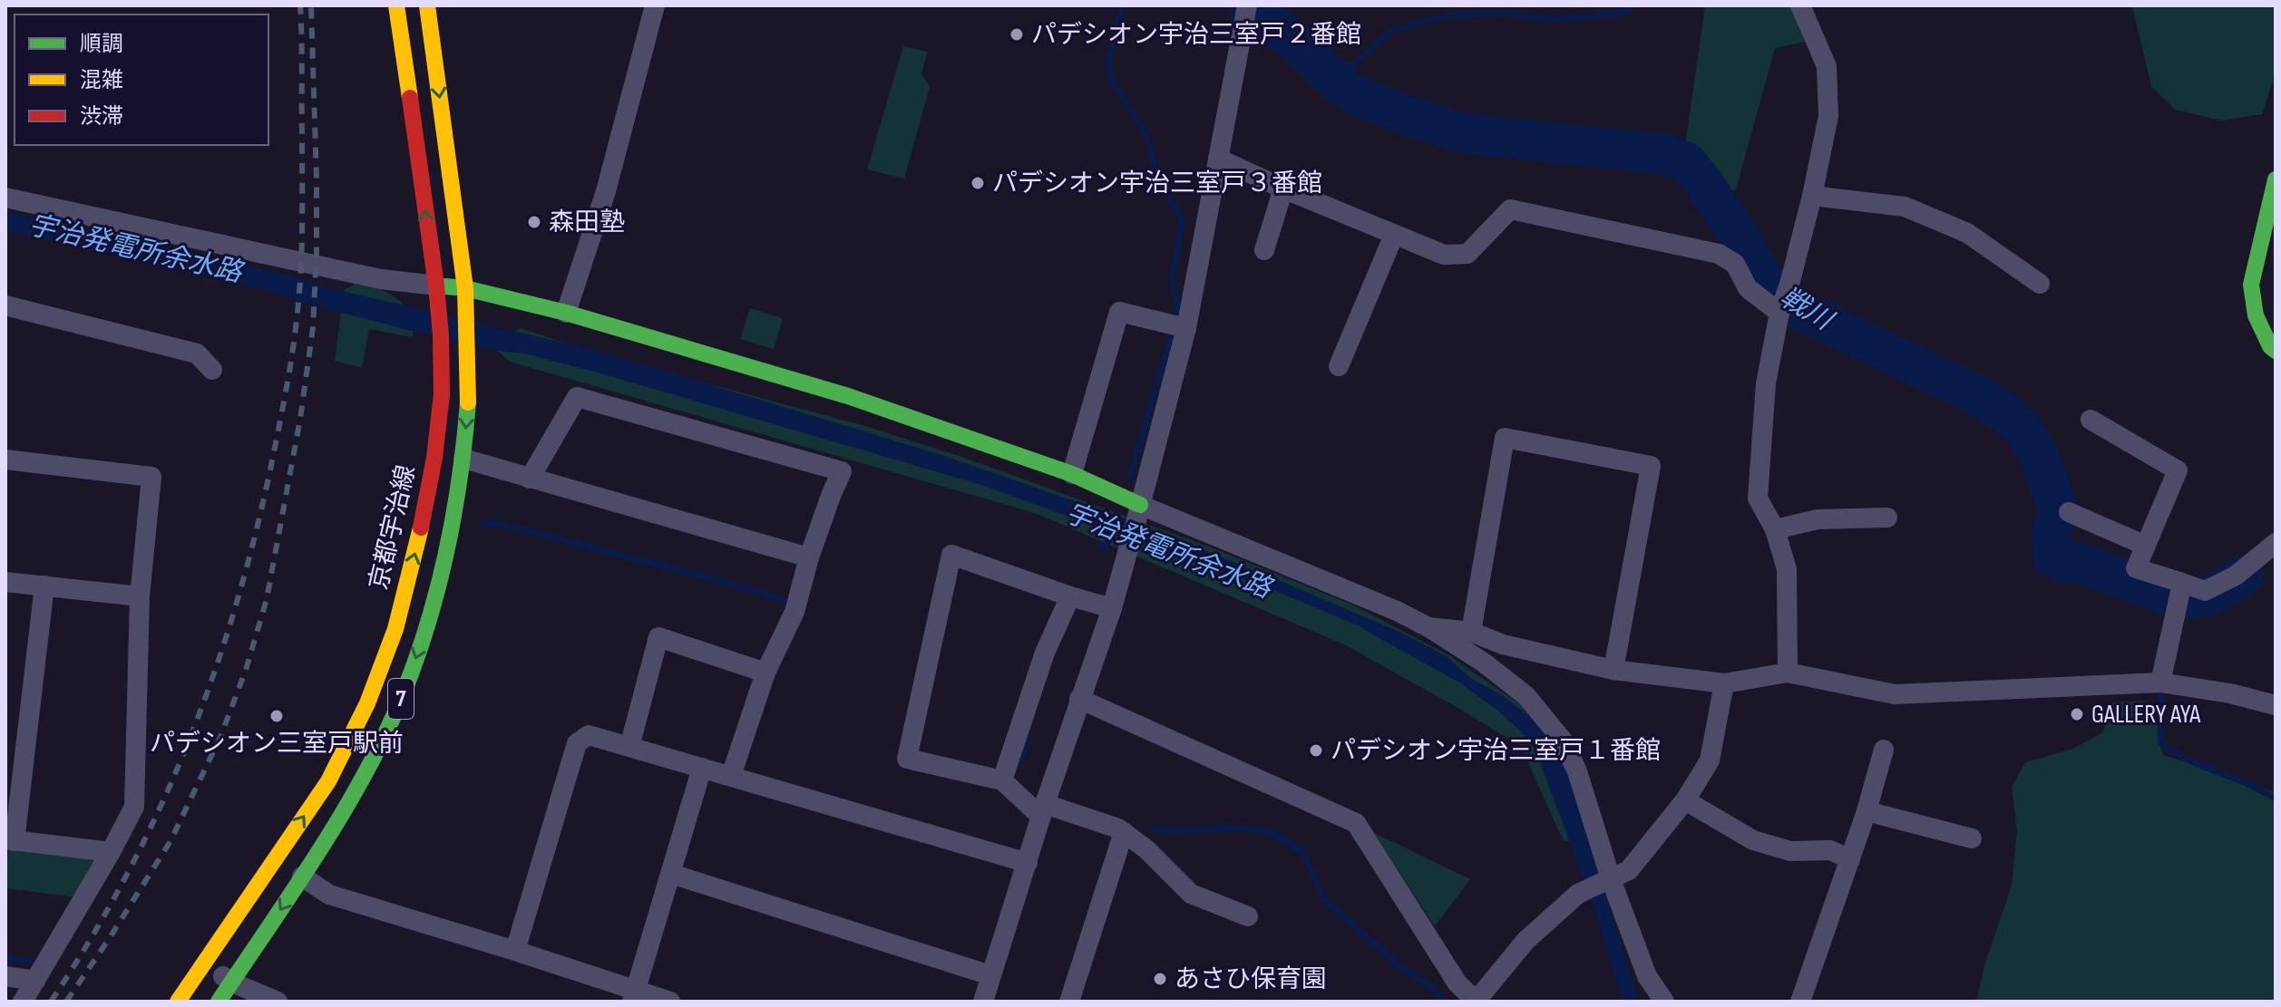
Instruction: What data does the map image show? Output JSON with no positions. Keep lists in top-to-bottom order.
{
  "streets": {
    "main road": ["京都宇治線", "7"]
  },
  "water": ["宇治発電所余水路", "戦川"],
  "places": [
    "パデシオン宇治三室戸２番館",
    "パデシオン宇治三室戸３番館",
    "森田塾",
    "GALLERY AYA",
    "パデシオン三室戸駅前",
    "パデシオン宇治三室戸１番館",
    "あさひ保育園"
  ],
  "legend": ["順調", "混雑", "渋滞"]
}
